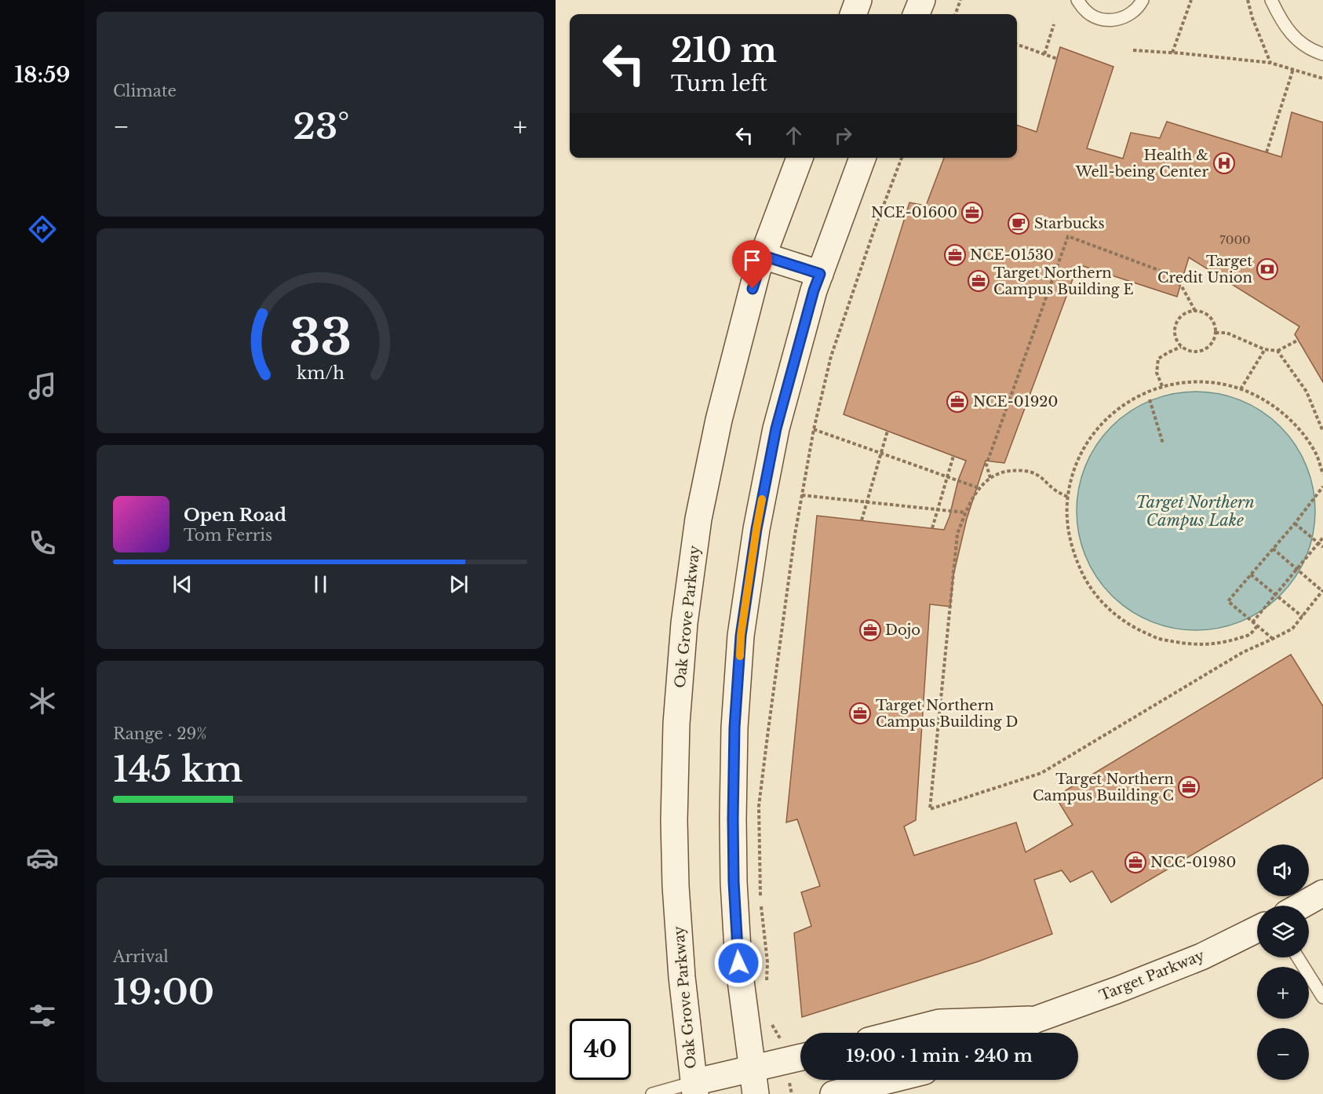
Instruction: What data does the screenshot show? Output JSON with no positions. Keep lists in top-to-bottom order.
{
  "streets": {
    "street": ["Oak Grove Parkway", "Target Parkway"]
  },
  "water": ["Target Northern Campus Lake"],
  "places": {
    "hospital": ["Health & Well-being Center"],
    "office": [
      "NCE-01600",
      "NCE-01530",
      "Target Northern Campus Building E",
      "NCE-01920",
      "Dojo",
      "Target Northern Campus Building D",
      "Target Northern Campus Building C",
      "NCC-01980"
    ],
    "cafe": ["Starbucks"],
    "bank": ["Target Credit Union"]
  },
  "house_numbers": ["7000"],
  "page": {
    "tabs": "18:59",
    "tile": [
      "Climate",
      ["Range · 29%", "145 km"],
      ["Arrival", "19:00"]
    ],
    "turn": ["210 m", "Turn left"],
    "heat": ["−", "23°", "+"],
    "song": ["Open Road", "Tom Ferris"],
    "map_buttons": ["+", "−"],
    "limit": "40",
    "trip": "19:00 · 1 min · 240 m",
    "gauge": ["33", "km/h"]
  }
}
